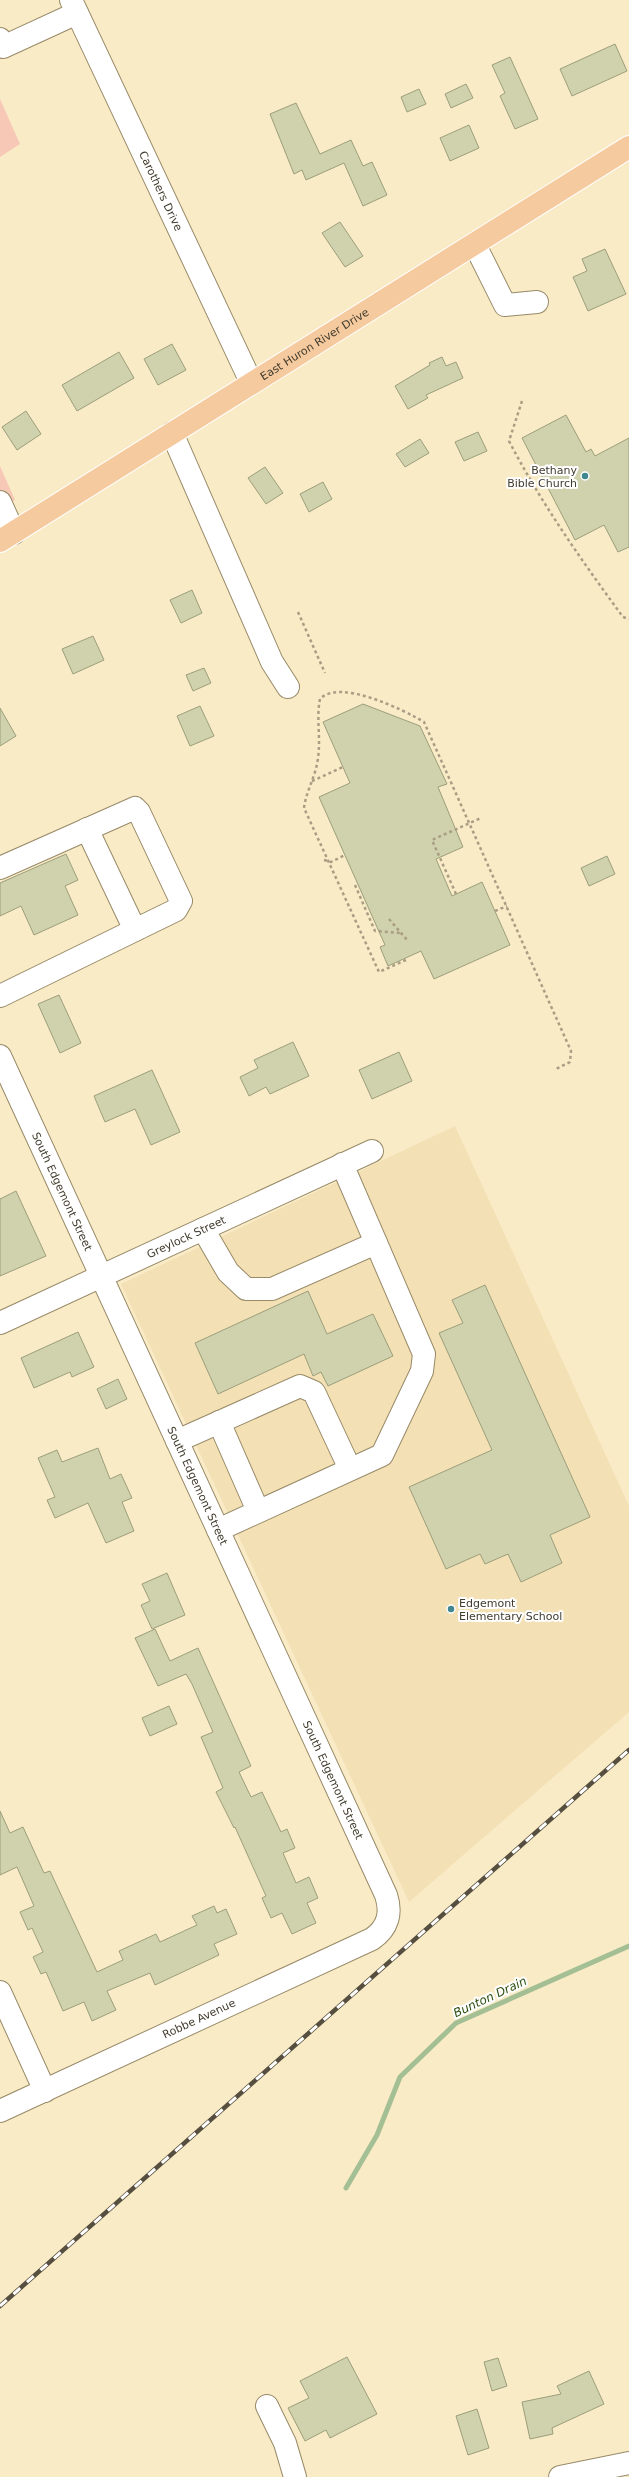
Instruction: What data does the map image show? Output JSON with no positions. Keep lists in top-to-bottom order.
{
  "streets": {
    "main road": ["East Huron River Drive"],
    "street": [
      "Carothers Drive",
      "South Edgemont Street",
      "Greylock Street",
      "Robbe Avenue"
    ]
  },
  "crossings": [
    ["Carothers Drive", "East Huron River Drive"],
    ["South Edgemont Street", "Greylock Street"],
    ["South Edgemont Street", "Robbe Avenue"]
  ],
  "water": ["Bunton Drain"],
  "places": ["Bethany Bible Church", "Edgemont Elementary School"]
}
